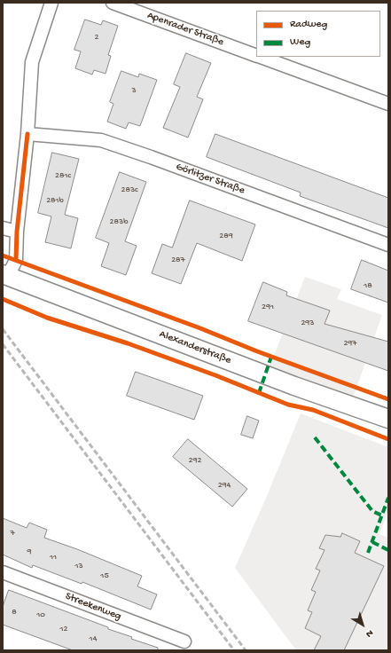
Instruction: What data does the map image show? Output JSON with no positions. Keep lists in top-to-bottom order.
{
  "streets": {
    "main road": ["Alexanderstraße"],
    "street": ["Apenrader Straße", "Görlitzer Straße", "Streekenweg"]
  },
  "house_numbers": [
    "2",
    "3",
    "281c",
    "283c",
    "281b",
    "283b",
    "289",
    "287",
    "18",
    "291",
    "293",
    "297",
    "292",
    "294",
    "7",
    "9",
    "11",
    "13",
    "15",
    "8",
    "10",
    "12",
    "14"
  ],
  "legend": ["Radweg", "Weg"],
  "north": "bottom right"
}
